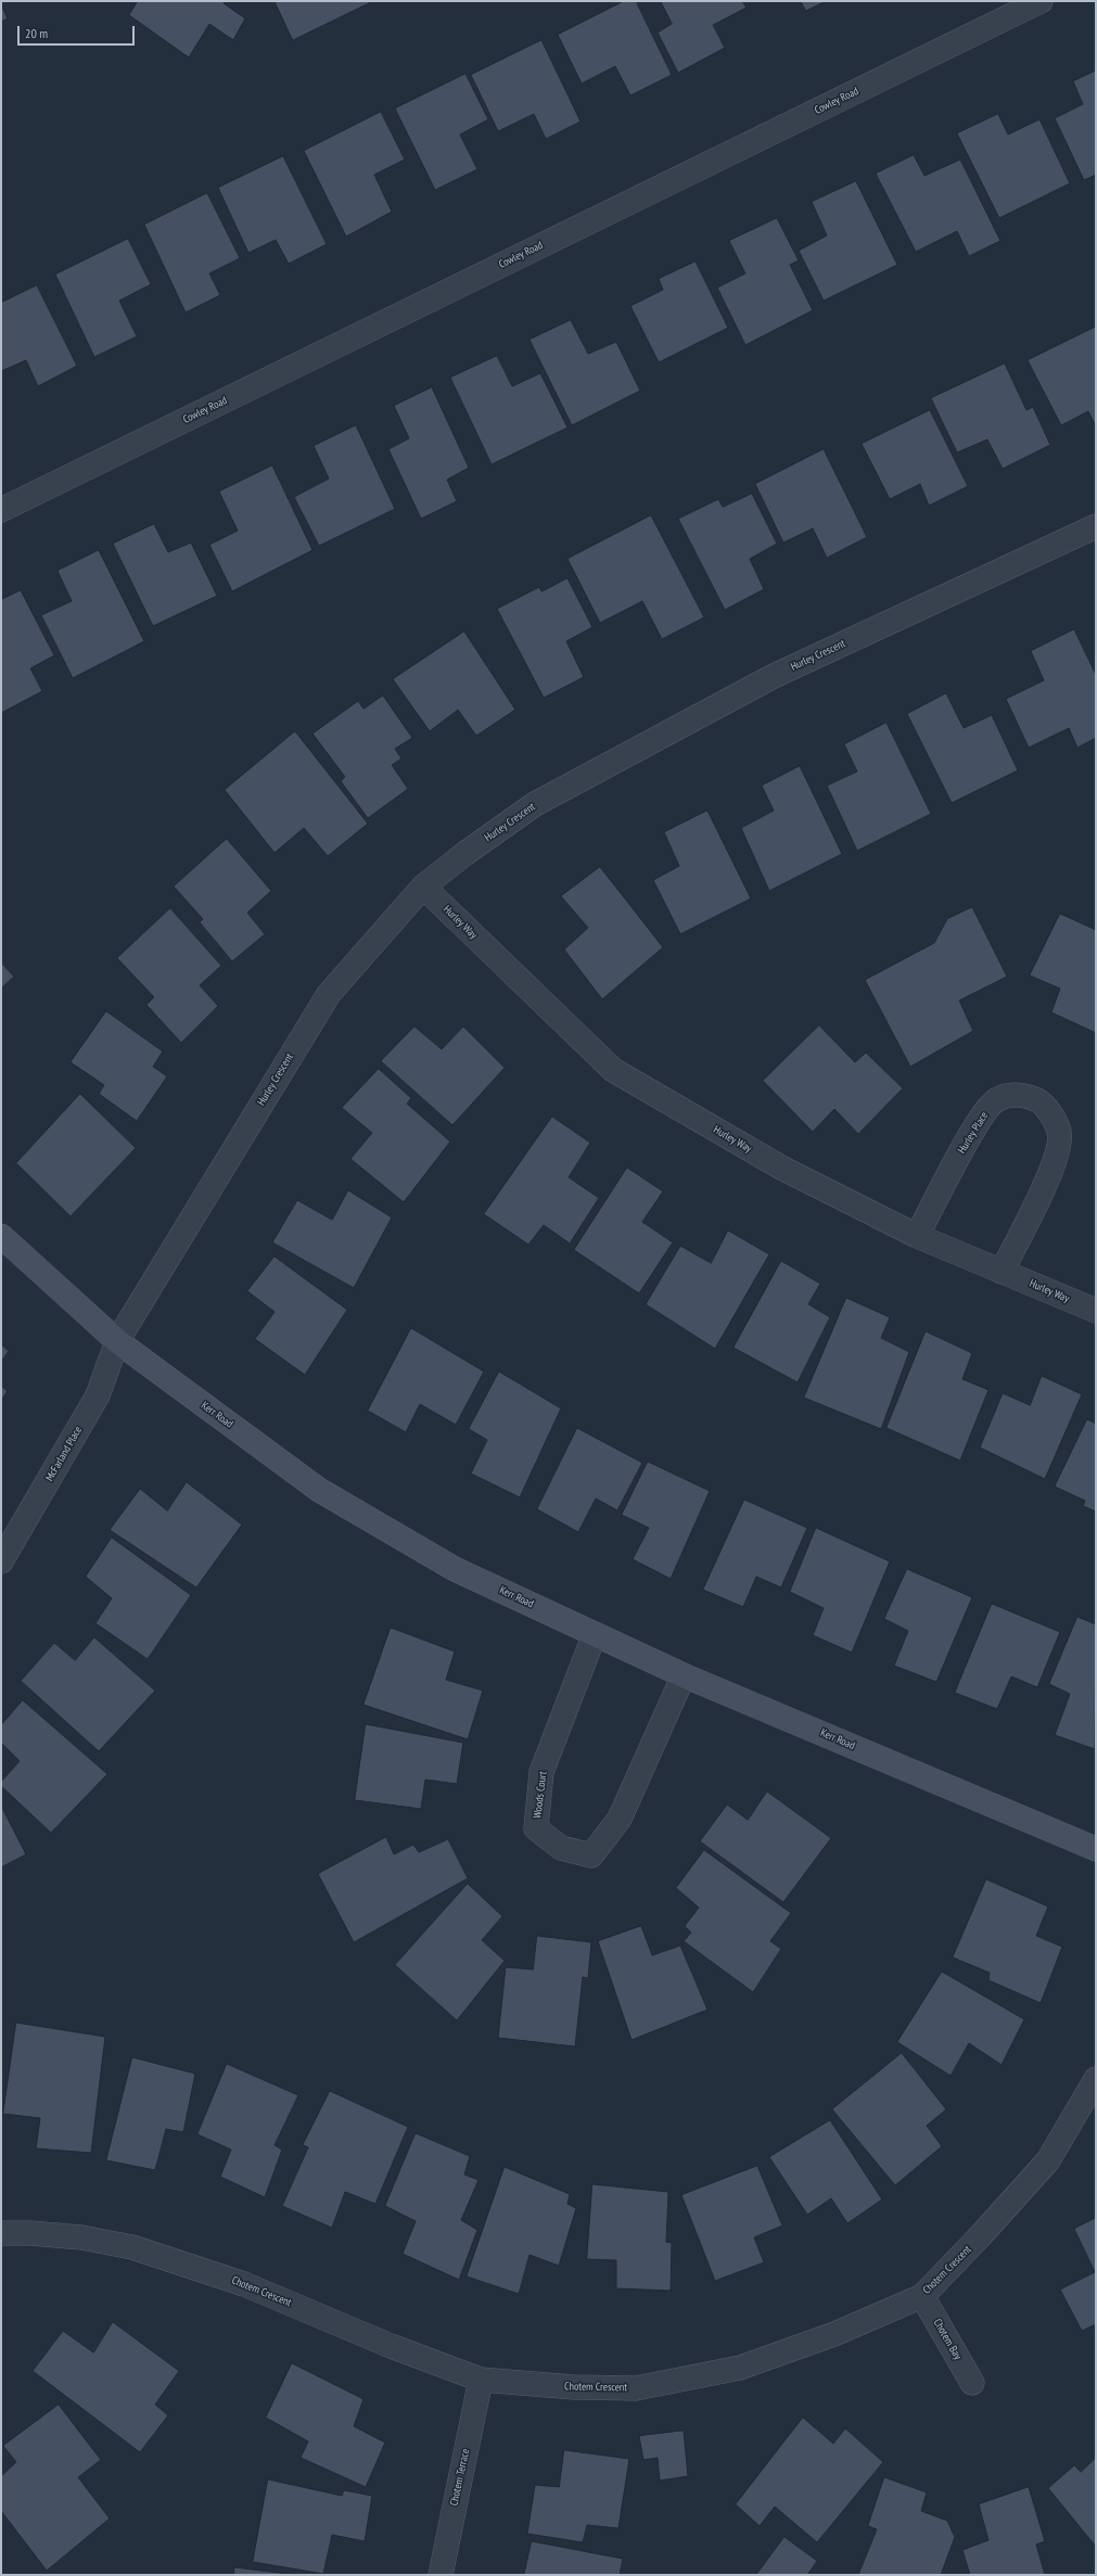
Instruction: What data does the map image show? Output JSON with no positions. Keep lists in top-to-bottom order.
{
  "streets": {
    "street": [
      "Cowley Road",
      "Hurley Crescent",
      "Hurley Way",
      "Hurley Place",
      "Kerr Road",
      "McFarland Place",
      "Woods Court",
      "Chotem Crescent",
      "Chotem Bay",
      "Chotem Terrace"
    ]
  },
  "crossings": [
    ["Hurley Crescent", "Hurley Way"],
    ["Hurley Crescent", "Kerr Road"],
    ["Hurley Crescent", "McFarland Place"],
    ["Hurley Way", "Hurley Place"],
    ["Kerr Road", "McFarland Place"],
    ["Kerr Road", "Woods Court"],
    ["Chotem Crescent", "Chotem Bay"],
    ["Chotem Crescent", "Chotem Terrace"]
  ],
  "scale_bar": "20 m"
}
